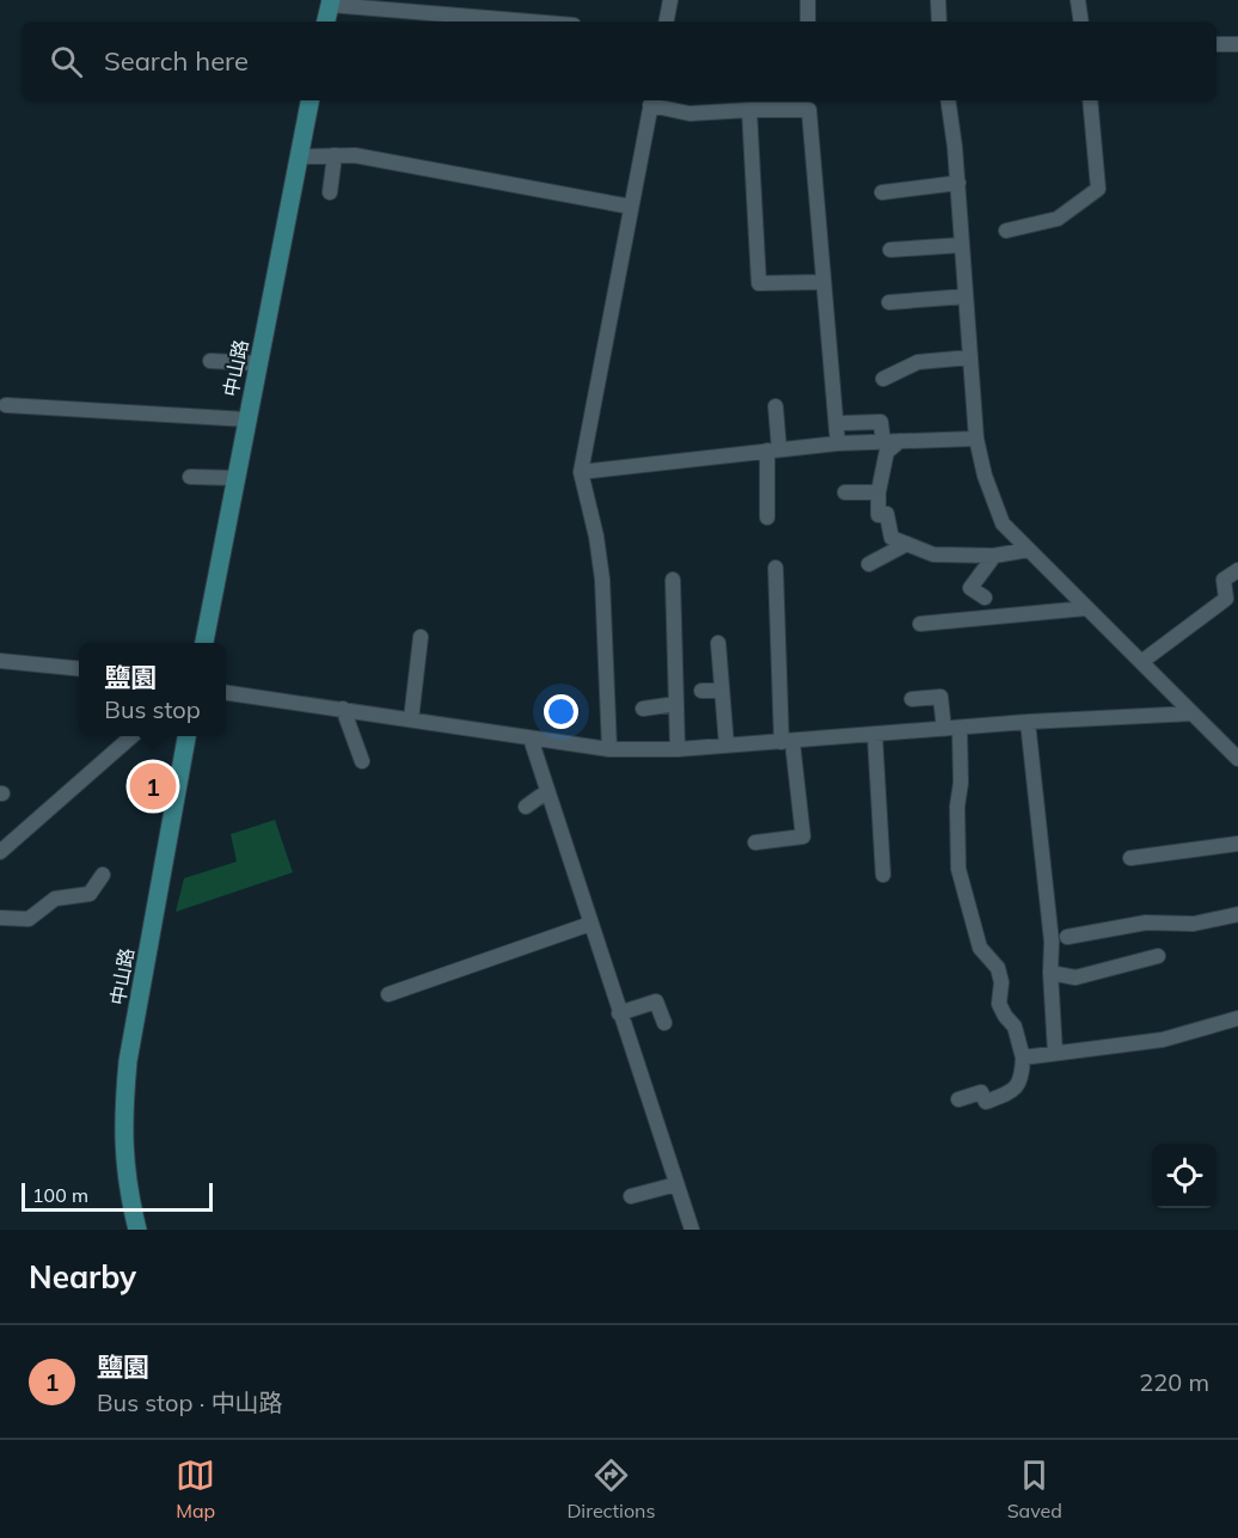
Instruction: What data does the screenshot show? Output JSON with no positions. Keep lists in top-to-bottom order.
{
  "streets": {
    "main road": ["中山路"]
  },
  "scale_bar": "100 m",
  "page": {
    "search": "Search here",
    "popup": ["鹽園", "Bus stop"],
    "pins": "1",
    "scale": "100 m",
    "heading": "Nearby",
    "list": [
      {
        "mark": "1",
        "name": "鹽園",
        "note": "Bus stop · 中山路",
        "value": "220 m"
      }
    ],
    "nav": ["Map", "Directions", "Saved"]
  }
}
